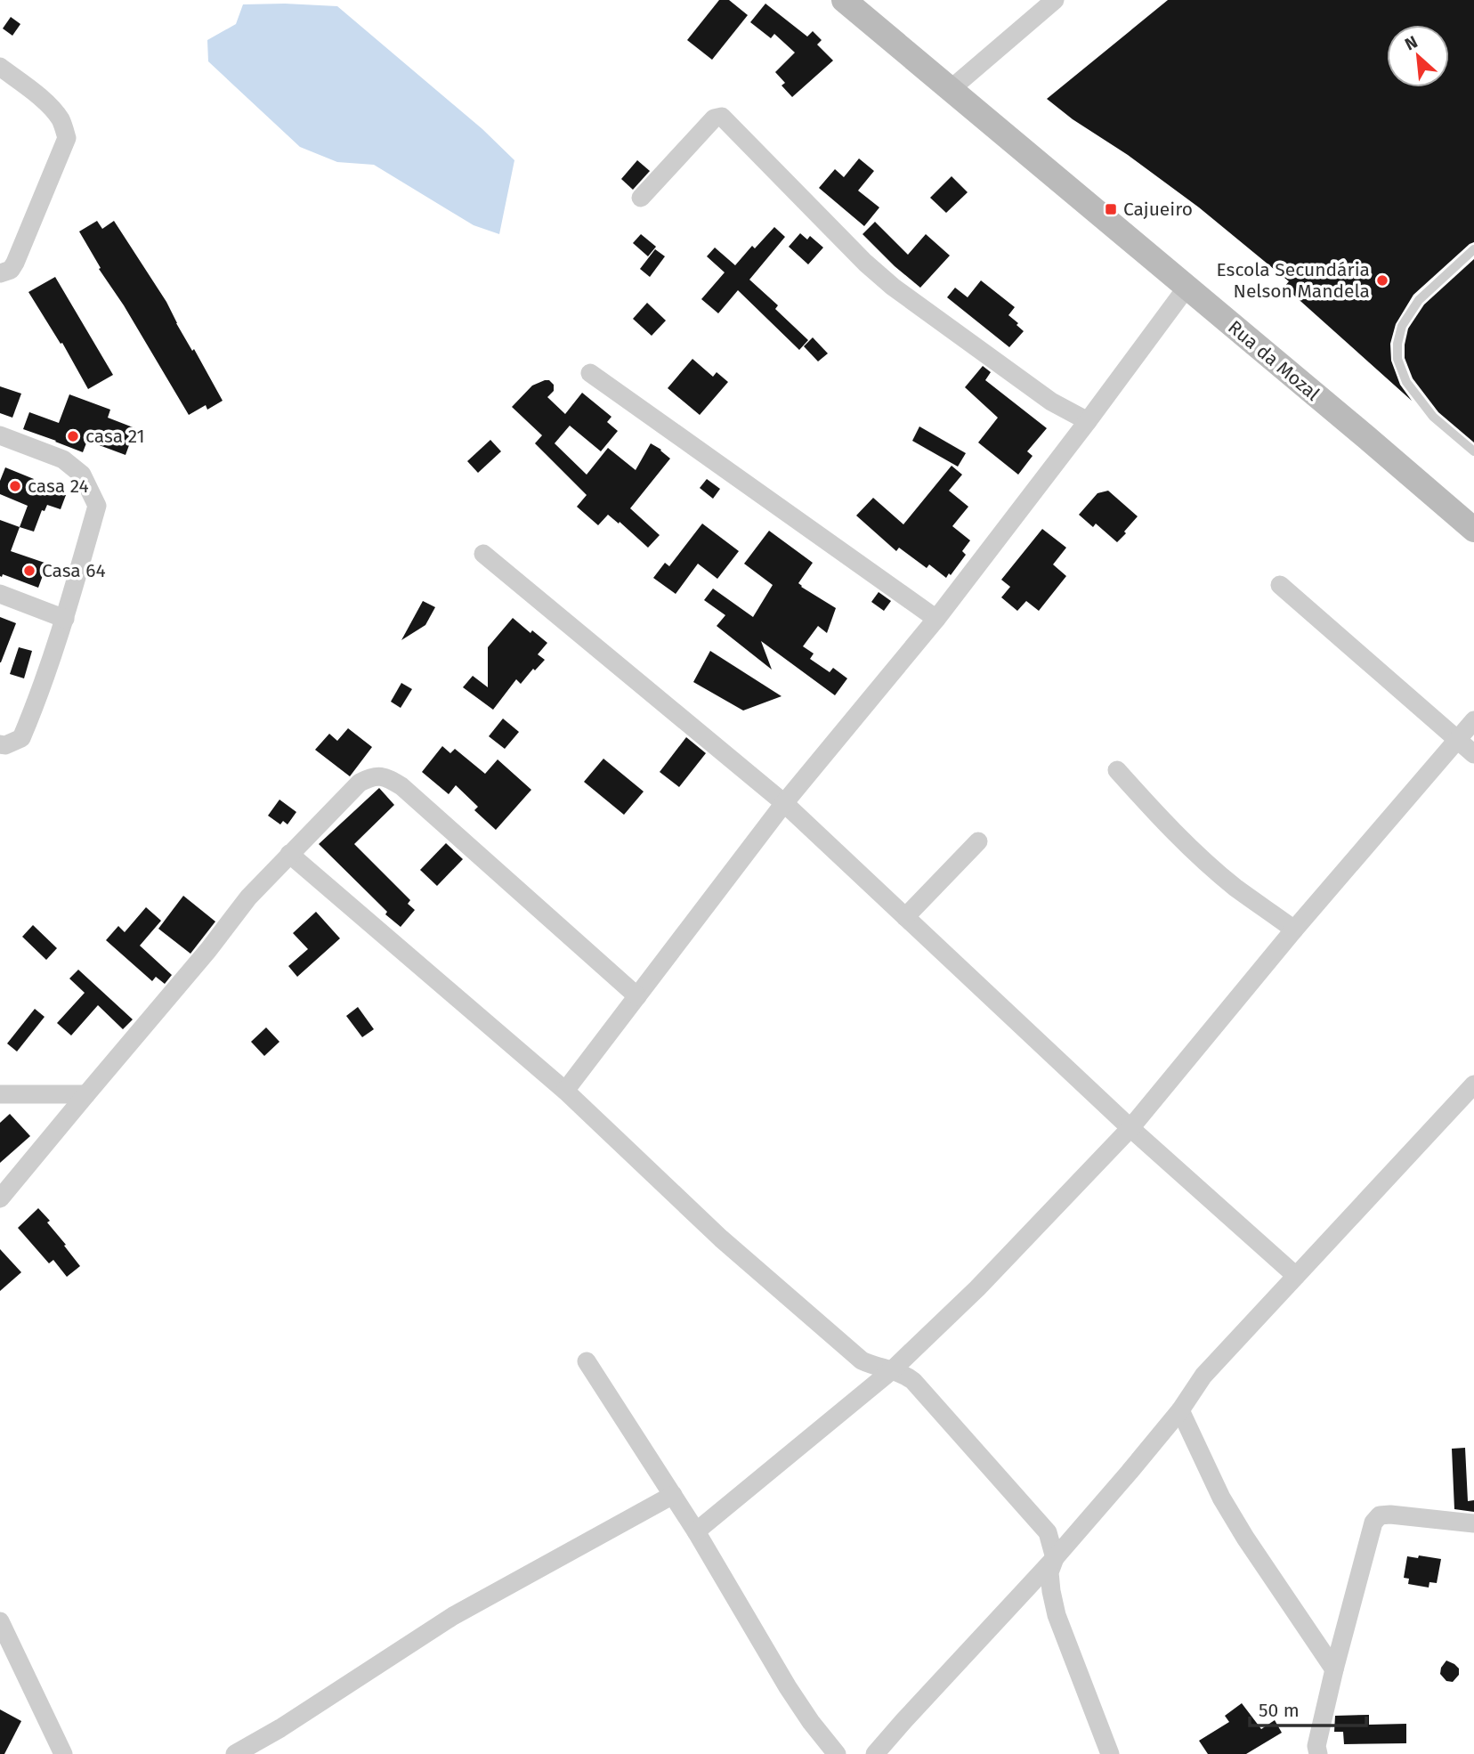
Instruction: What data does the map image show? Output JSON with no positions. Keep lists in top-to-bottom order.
{
  "streets": {
    "main road": ["Rua da Mozal"]
  },
  "places": {
    "transit": ["Cajueiro"],
    "other": [
      "Escola Secundária Nelson Mandela",
      "casa 21",
      "casa 24",
      "Casa 64"
    ]
  },
  "scale_bar": "50 m",
  "north": "top left"
}
